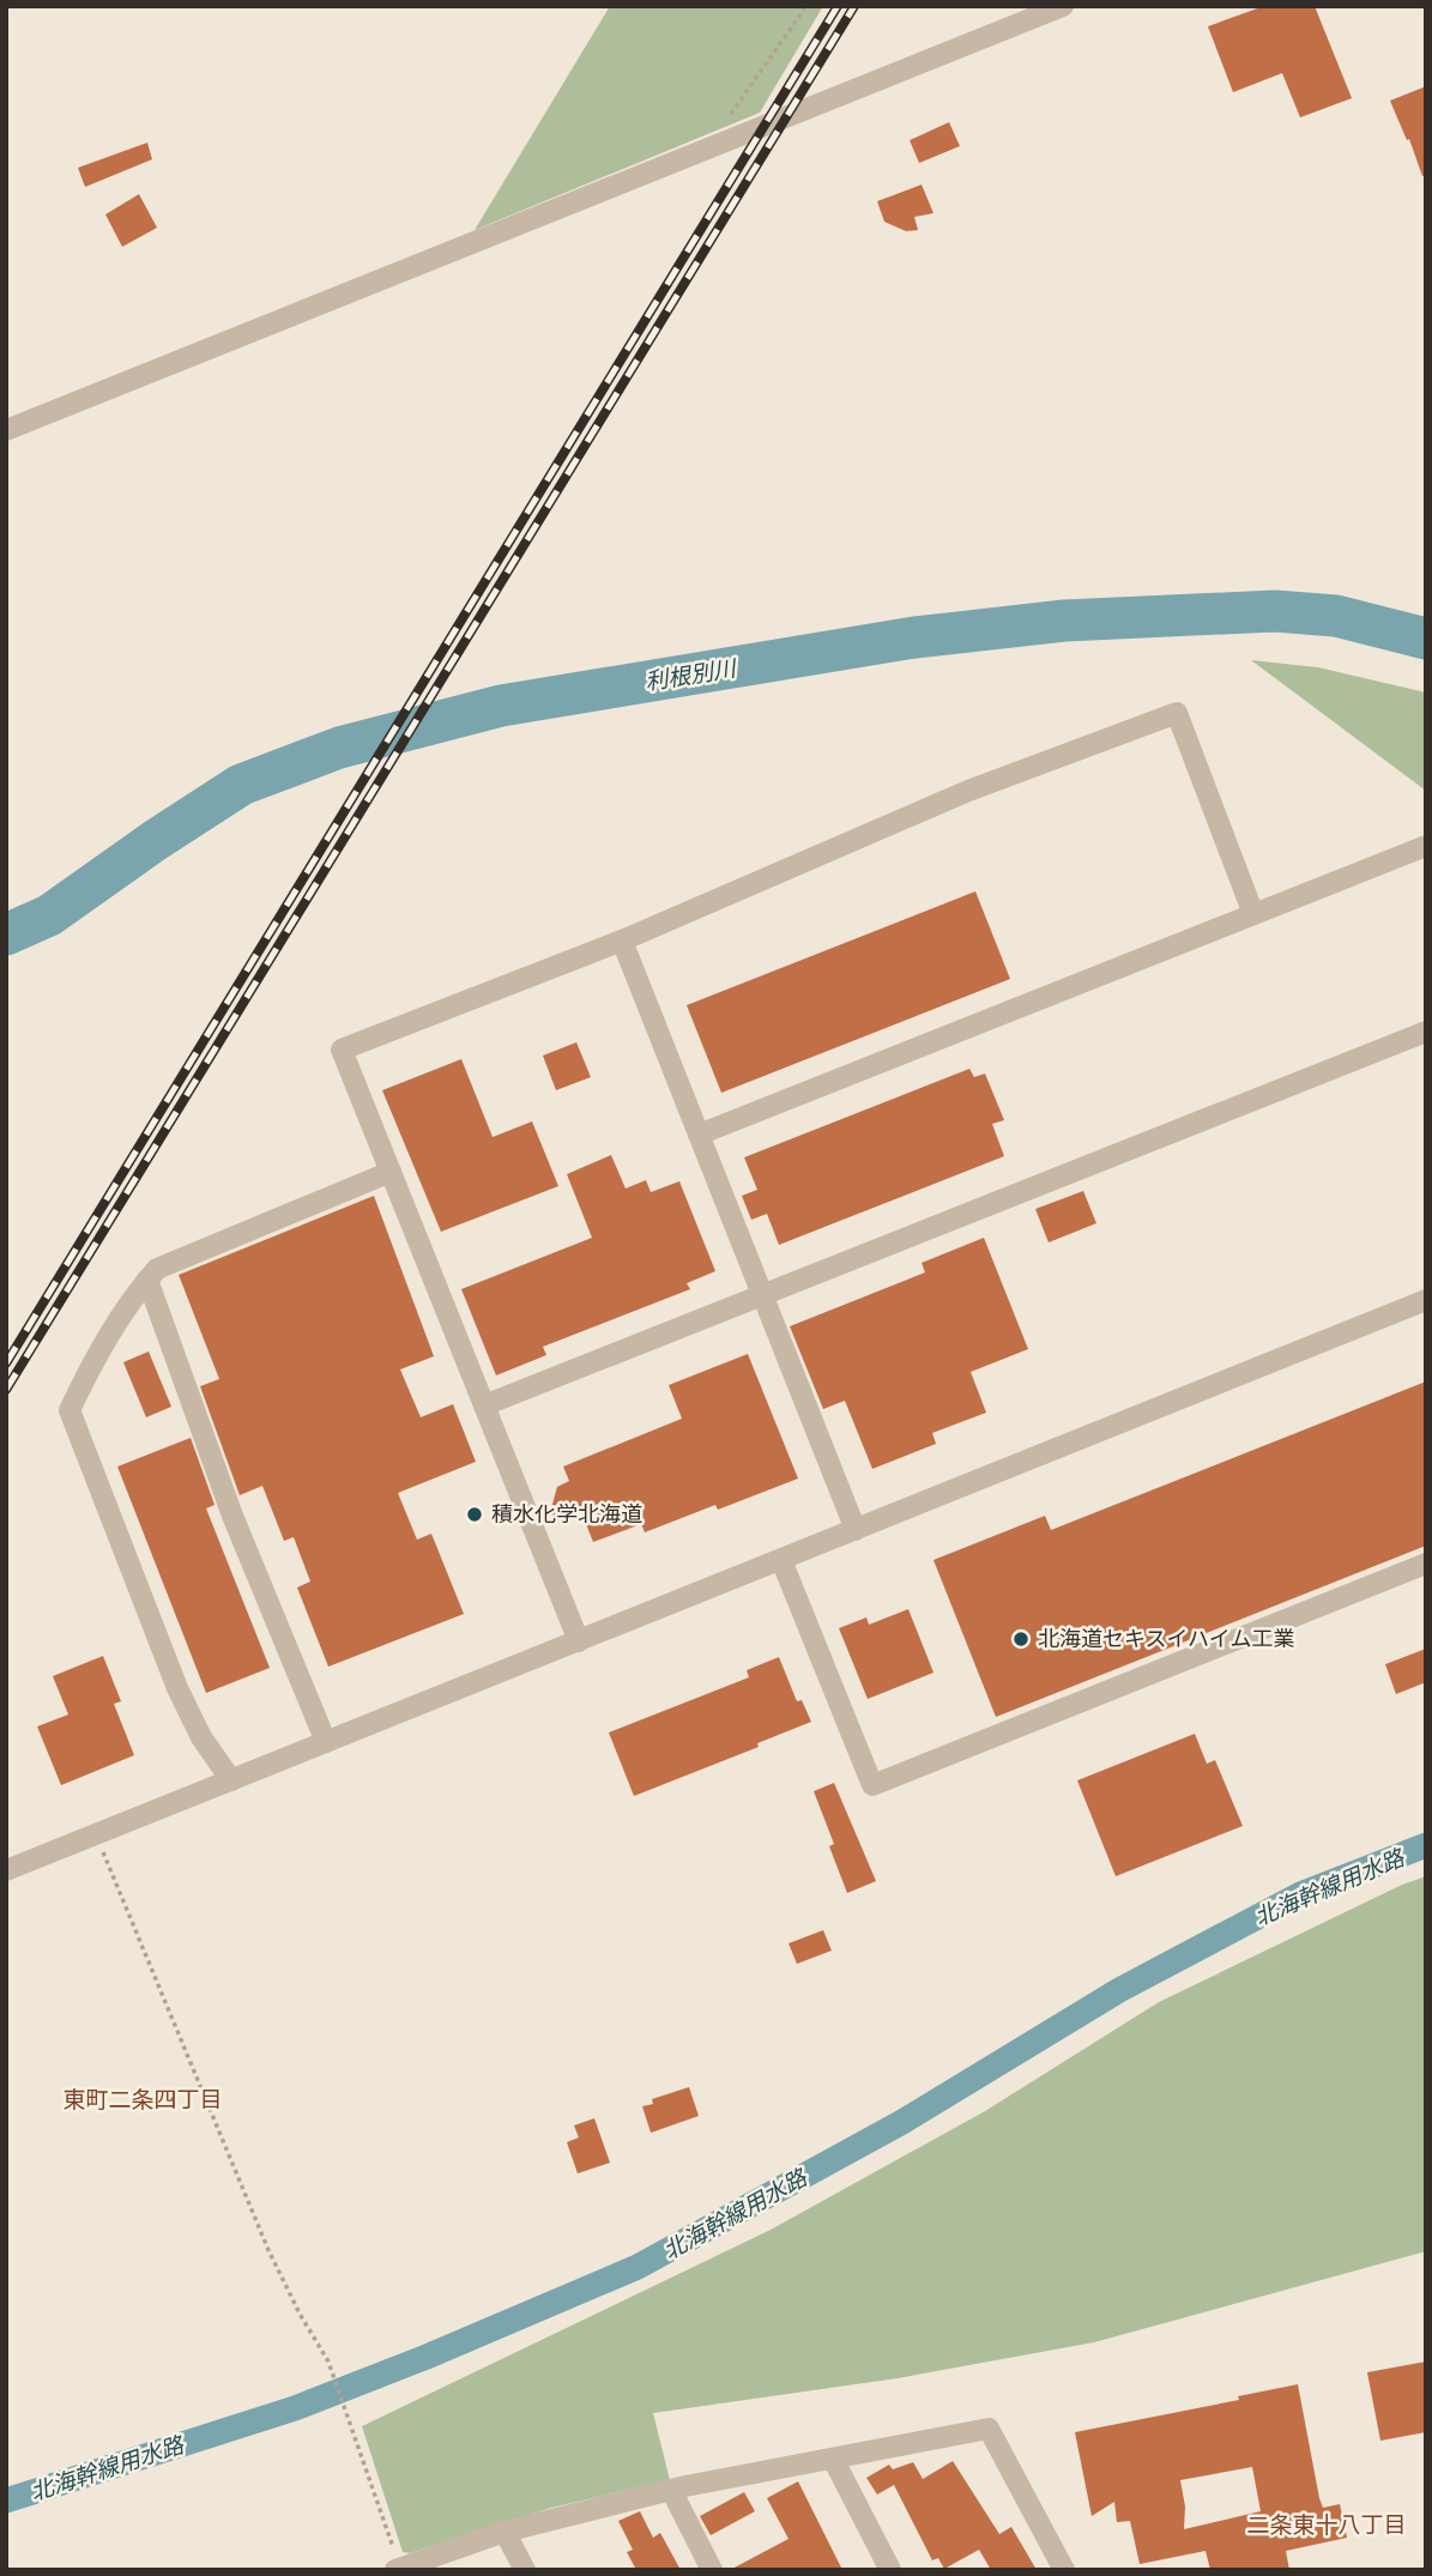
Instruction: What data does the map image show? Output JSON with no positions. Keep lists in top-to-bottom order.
{
  "districts": ["東町二条四丁目", "二条東十八丁目"],
  "water": ["利根別川", "北海幹線用水路"],
  "places": ["積水化学北海道", "北海道セキスイハイム工業"]
}
